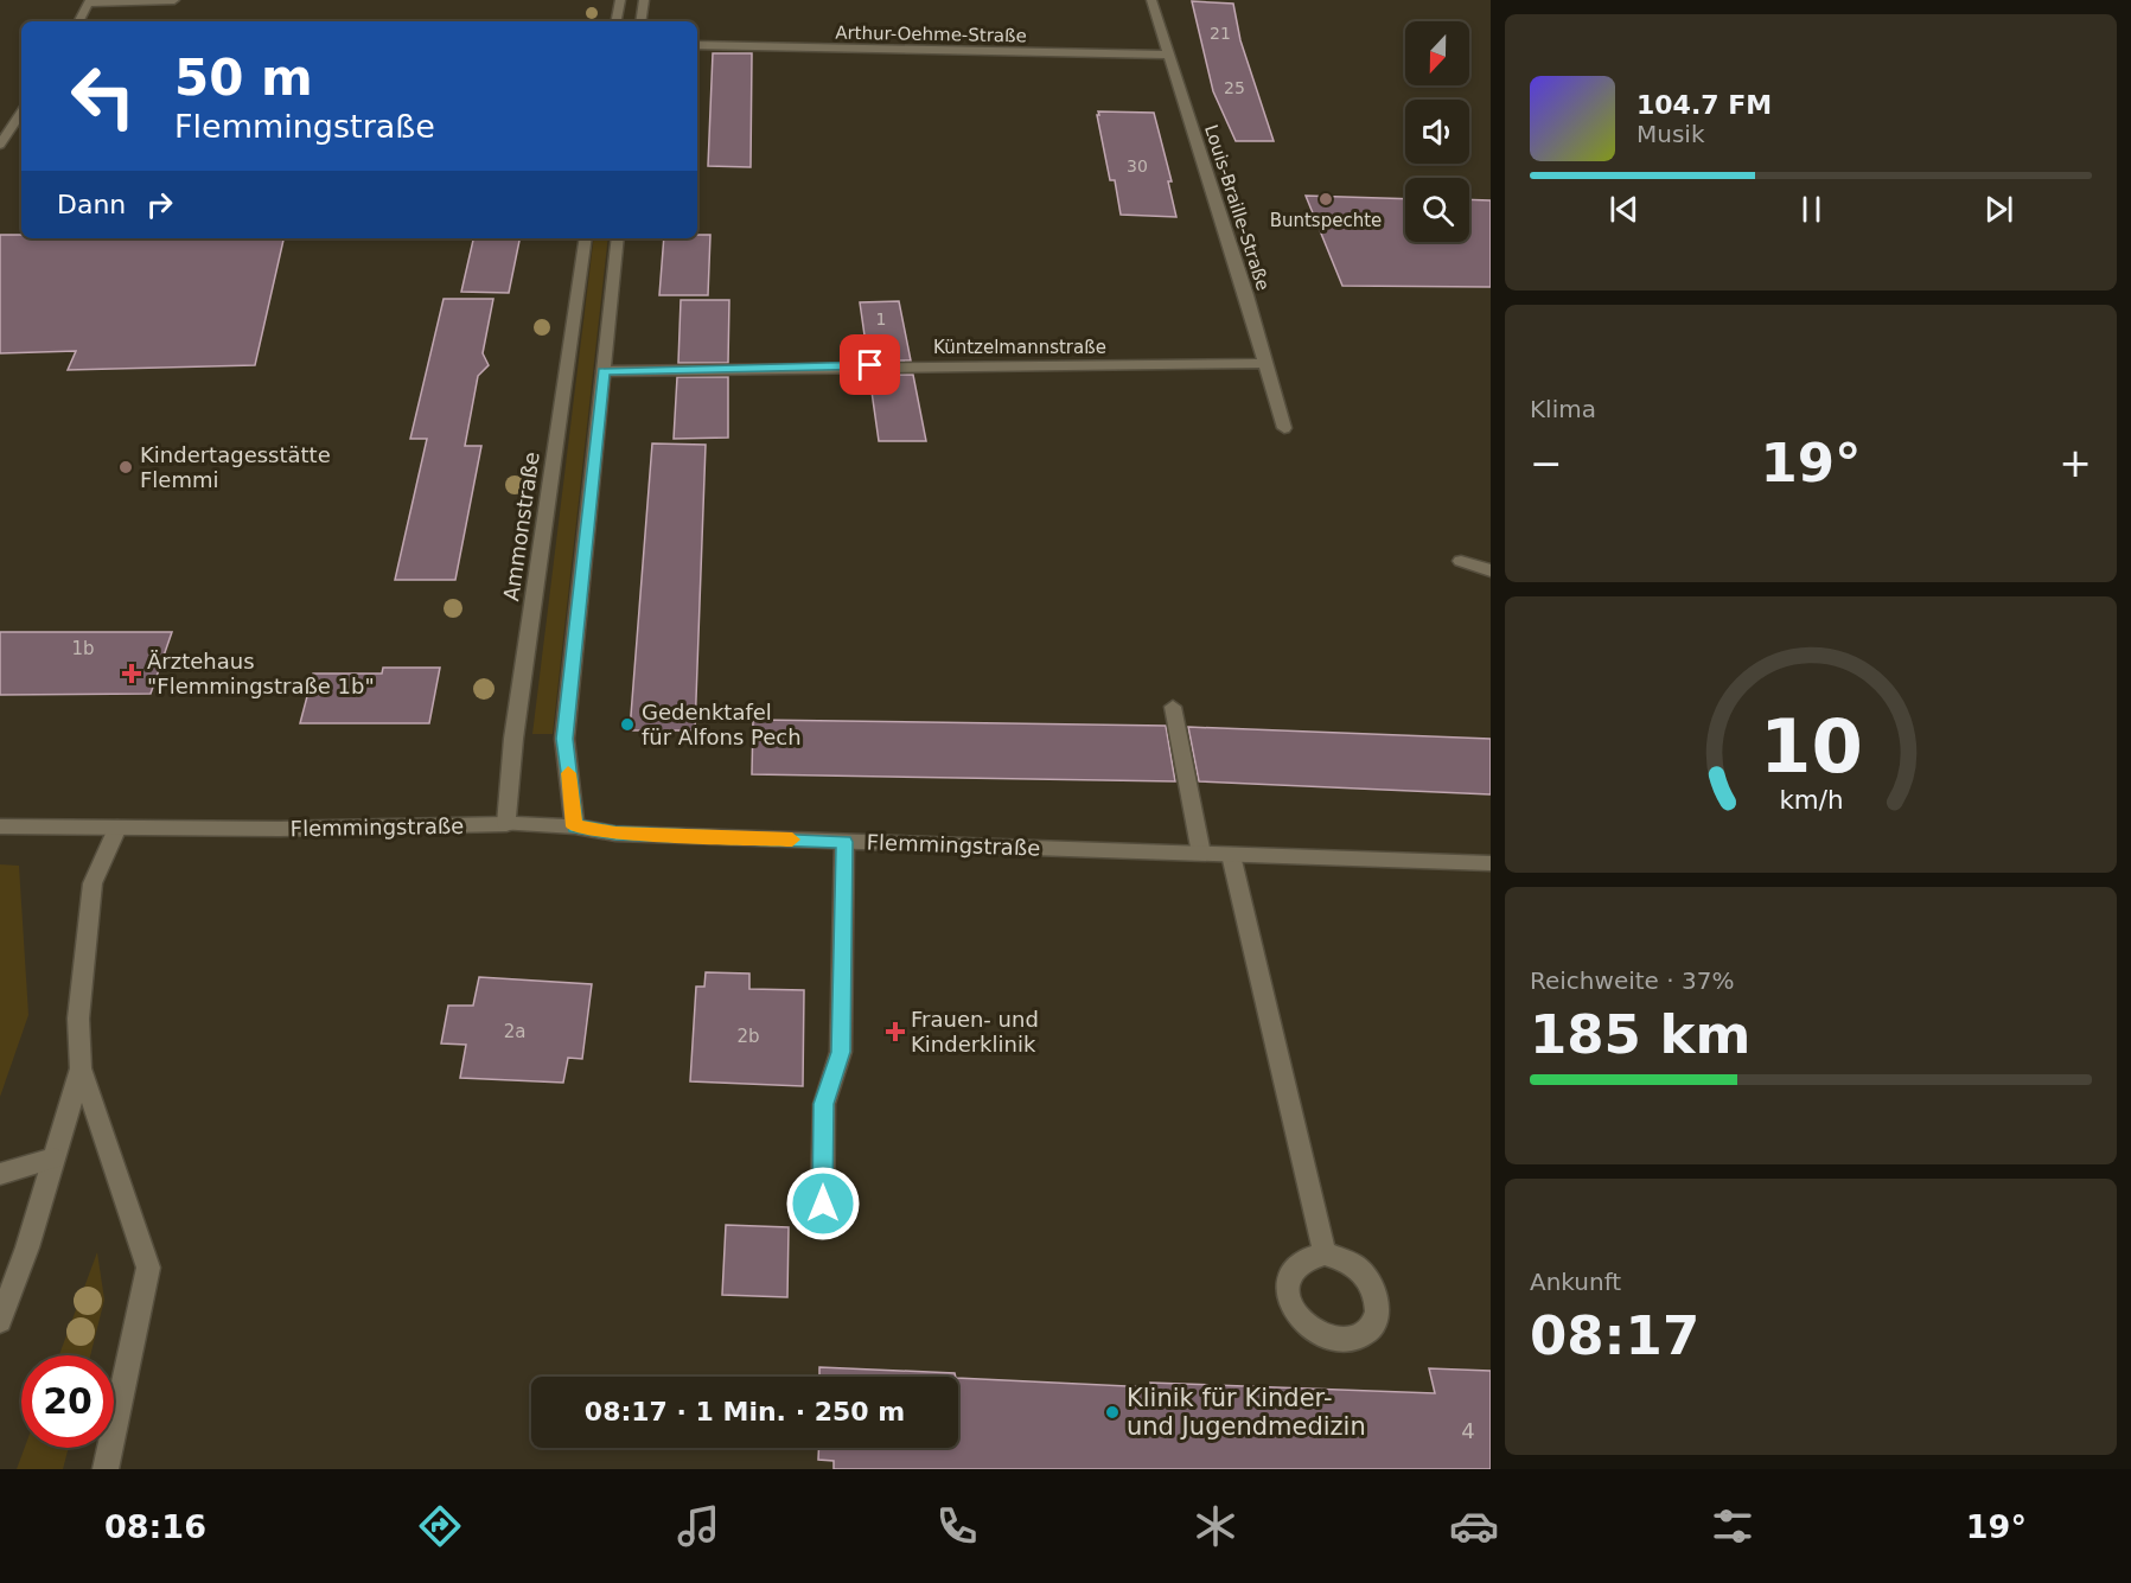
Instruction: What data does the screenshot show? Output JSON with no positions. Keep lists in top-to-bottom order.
{
  "streets": {
    "street": [
      "Arthur-Oehme-Straße",
      "Louis-Braille-Straße",
      "Küntzelmannstraße",
      "Ammonstraße",
      "Flemmingstraße"
    ]
  },
  "crossings": [
    ["Arthur-Oehme-Straße", "Louis-Braille-Straße"],
    ["Louis-Braille-Straße", "Küntzelmannstraße"],
    ["Ammonstraße", "Flemmingstraße"]
  ],
  "places": {
    "other": [
      "Buntspechte",
      "Kindertagesstätte Flemmi",
      "Gedenktafel für Alfons Pech",
      "Klinik für Kinder- und Jugendmedizin"
    ],
    "health": ["Ärztehaus \"Flemmingstraße 1b\"", "Frauen- und Kinderklinik"]
  },
  "house_numbers": [
    "21",
    "25",
    "30",
    "1",
    "1b",
    "2a",
    "2b",
    "4"
  ],
  "north": "bottom",
  "page": {
    "turn": ["50 m", "Flemmingstraße"],
    "song": ["104.7 FM", "Musik"],
    "then": "Dann",
    "tile": [
      "Klima",
      ["Reichweite · 37%", "185 km"],
      ["Ankunft", "08:17"]
    ],
    "heat": ["−", "19°", "+"],
    "limit": "20",
    "trip": "08:17 · 1 Min. · 250 m",
    "tabs": ["08:16", "19°"],
    "gauge": ["10", "km/h"]
  }
}
